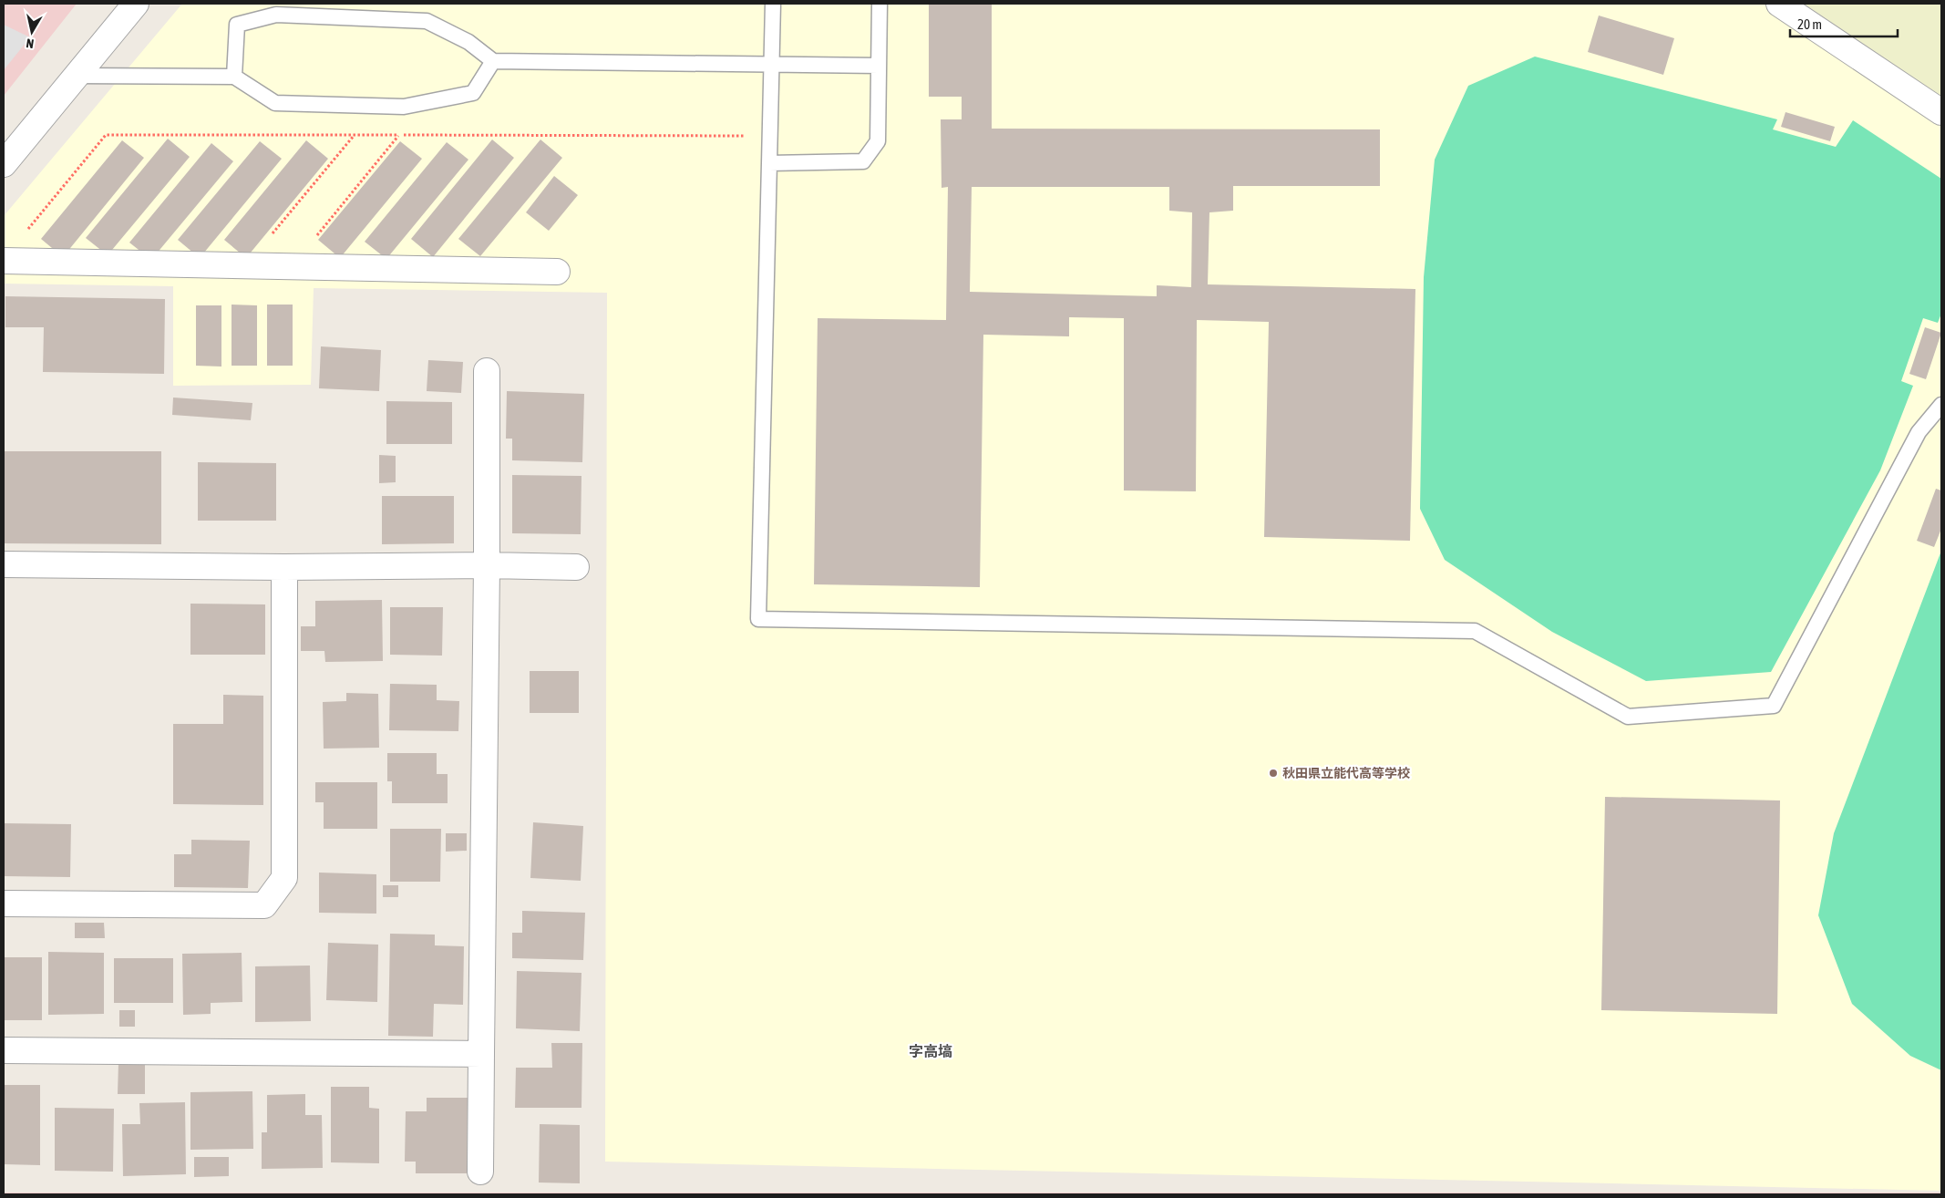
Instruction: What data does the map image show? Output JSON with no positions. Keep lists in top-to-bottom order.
{
  "districts": ["字高塙"],
  "places": ["秋田県立能代高等学校"],
  "scale_bar": "20 m",
  "north": "bottom"
}
